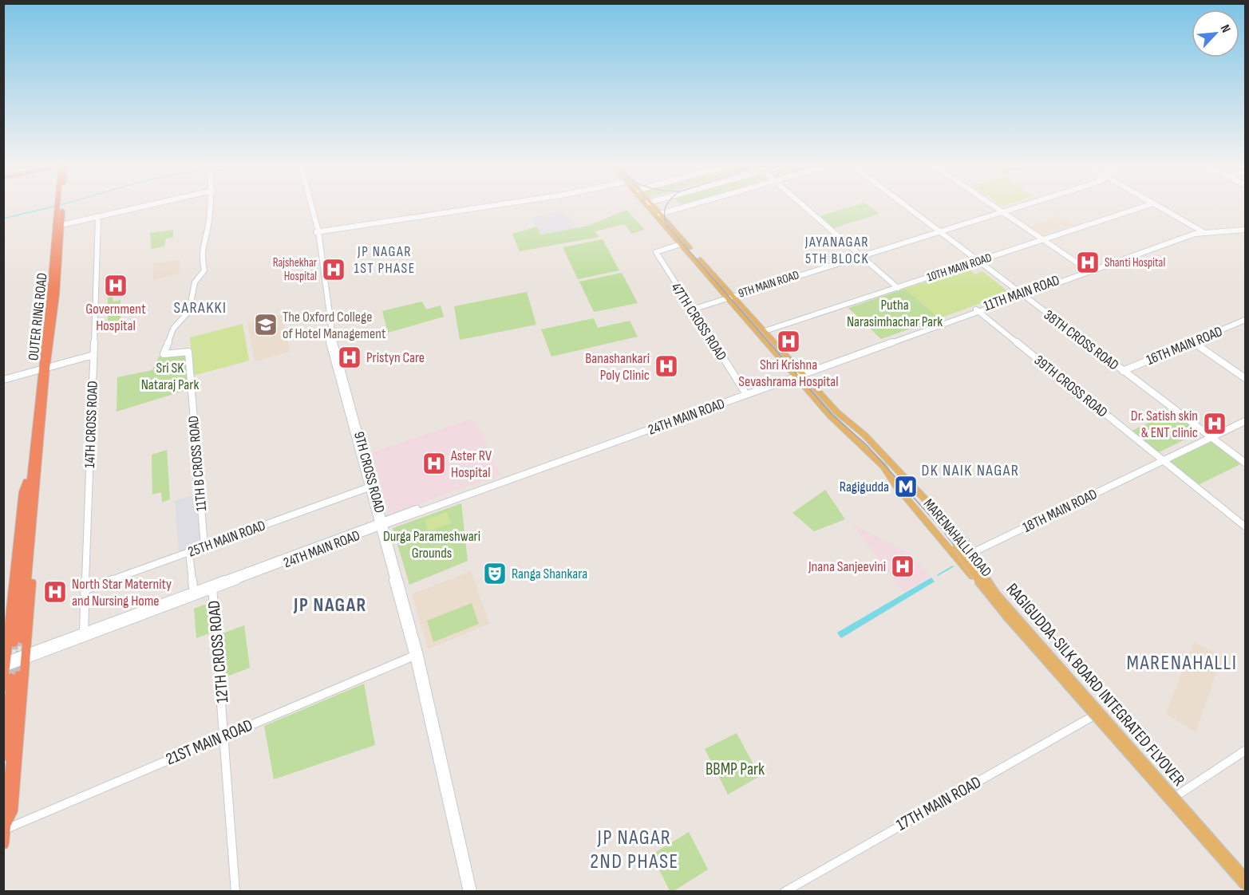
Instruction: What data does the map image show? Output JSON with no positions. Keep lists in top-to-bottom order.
{
  "streets": {
    "highway": ["OUTER RING ROAD"],
    "main road": ["MARENAHALLI ROAD", "RAGIGUDDA-SILK BOARD INTEGRATED FLYOVER"],
    "street": [
      "10TH MAIN ROAD",
      "9TH MAIN ROAD",
      "11TH MAIN ROAD",
      "47TH CROSS ROAD",
      "38TH CROSS ROAD",
      "16TH MAIN ROAD",
      "39TH CROSS ROAD",
      "24TH MAIN ROAD",
      "14TH CROSS ROAD",
      "11TH B CROSS ROAD",
      "9TH CROSS ROAD",
      "18TH MAIN ROAD",
      "25TH MAIN ROAD",
      "12TH CROSS ROAD",
      "21ST MAIN ROAD",
      "17TH MAIN ROAD"
    ]
  },
  "crossings": [
    ["10TH MAIN ROAD", "38TH CROSS ROAD"],
    ["10TH MAIN ROAD", "MARENAHALLI ROAD"],
    ["9TH MAIN ROAD", "47TH CROSS ROAD"],
    ["9TH MAIN ROAD", "38TH CROSS ROAD"],
    ["9TH MAIN ROAD", "MARENAHALLI ROAD"],
    ["11TH MAIN ROAD", "38TH CROSS ROAD"],
    ["11TH MAIN ROAD", "39TH CROSS ROAD"],
    ["11TH MAIN ROAD", "24TH MAIN ROAD"],
    ["11TH MAIN ROAD", "MARENAHALLI ROAD"],
    ["47TH CROSS ROAD", "24TH MAIN ROAD"],
    ["47TH CROSS ROAD", "MARENAHALLI ROAD"],
    ["38TH CROSS ROAD", "16TH MAIN ROAD"],
    ["38TH CROSS ROAD", "18TH MAIN ROAD"],
    ["39TH CROSS ROAD", "18TH MAIN ROAD"],
    ["24TH MAIN ROAD", "14TH CROSS ROAD"],
    ["24TH MAIN ROAD", "9TH CROSS ROAD"],
    ["24TH MAIN ROAD", "MARENAHALLI ROAD"],
    ["24TH MAIN ROAD", "12TH CROSS ROAD"],
    ["14TH CROSS ROAD", "25TH MAIN ROAD"],
    ["11TH B CROSS ROAD", "25TH MAIN ROAD"],
    ["9TH CROSS ROAD", "25TH MAIN ROAD"],
    ["9TH CROSS ROAD", "21ST MAIN ROAD"],
    ["18TH MAIN ROAD", "MARENAHALLI ROAD"],
    ["MARENAHALLI ROAD", "RAGIGUDDA-SILK BOARD INTEGRATED FLYOVER"],
    ["MARENAHALLI ROAD", "17TH MAIN ROAD"],
    ["12TH CROSS ROAD", "21ST MAIN ROAD"]
  ],
  "districts": [
    "JAYANAGAR 5TH BLOCK",
    "JP NAGAR 1ST PHASE",
    "SARAKKI",
    "DK NAIK NAGAR",
    "JP NAGAR",
    "MARENAHALLI",
    "JP NAGAR 2ND PHASE"
  ],
  "parks": [
    "Putha Narasimhachar Park",
    "Sri SK Nataraj Park",
    "Durga Parameshwari Grounds",
    "BBMP Park"
  ],
  "places": {
    "hospital": [
      "Shanti Hospital",
      "Rajshekhar Hospital",
      "Government Hospital",
      "Shri Krishna Sevashrama Hospital",
      "Pristyn Care",
      "Banashankari Poly Clinic",
      "Dr. Satish skin & ENT clinic",
      "Aster RV Hospital",
      "Jnana Sanjeevini",
      "North Star Maternity and Nursing Home"
    ],
    "school or university": ["The Oxford College of Hotel Management"],
    "metro station": ["Ragigudda"],
    "theatre": ["Ranga Shankara"]
  },
  "north": "top right"
}
